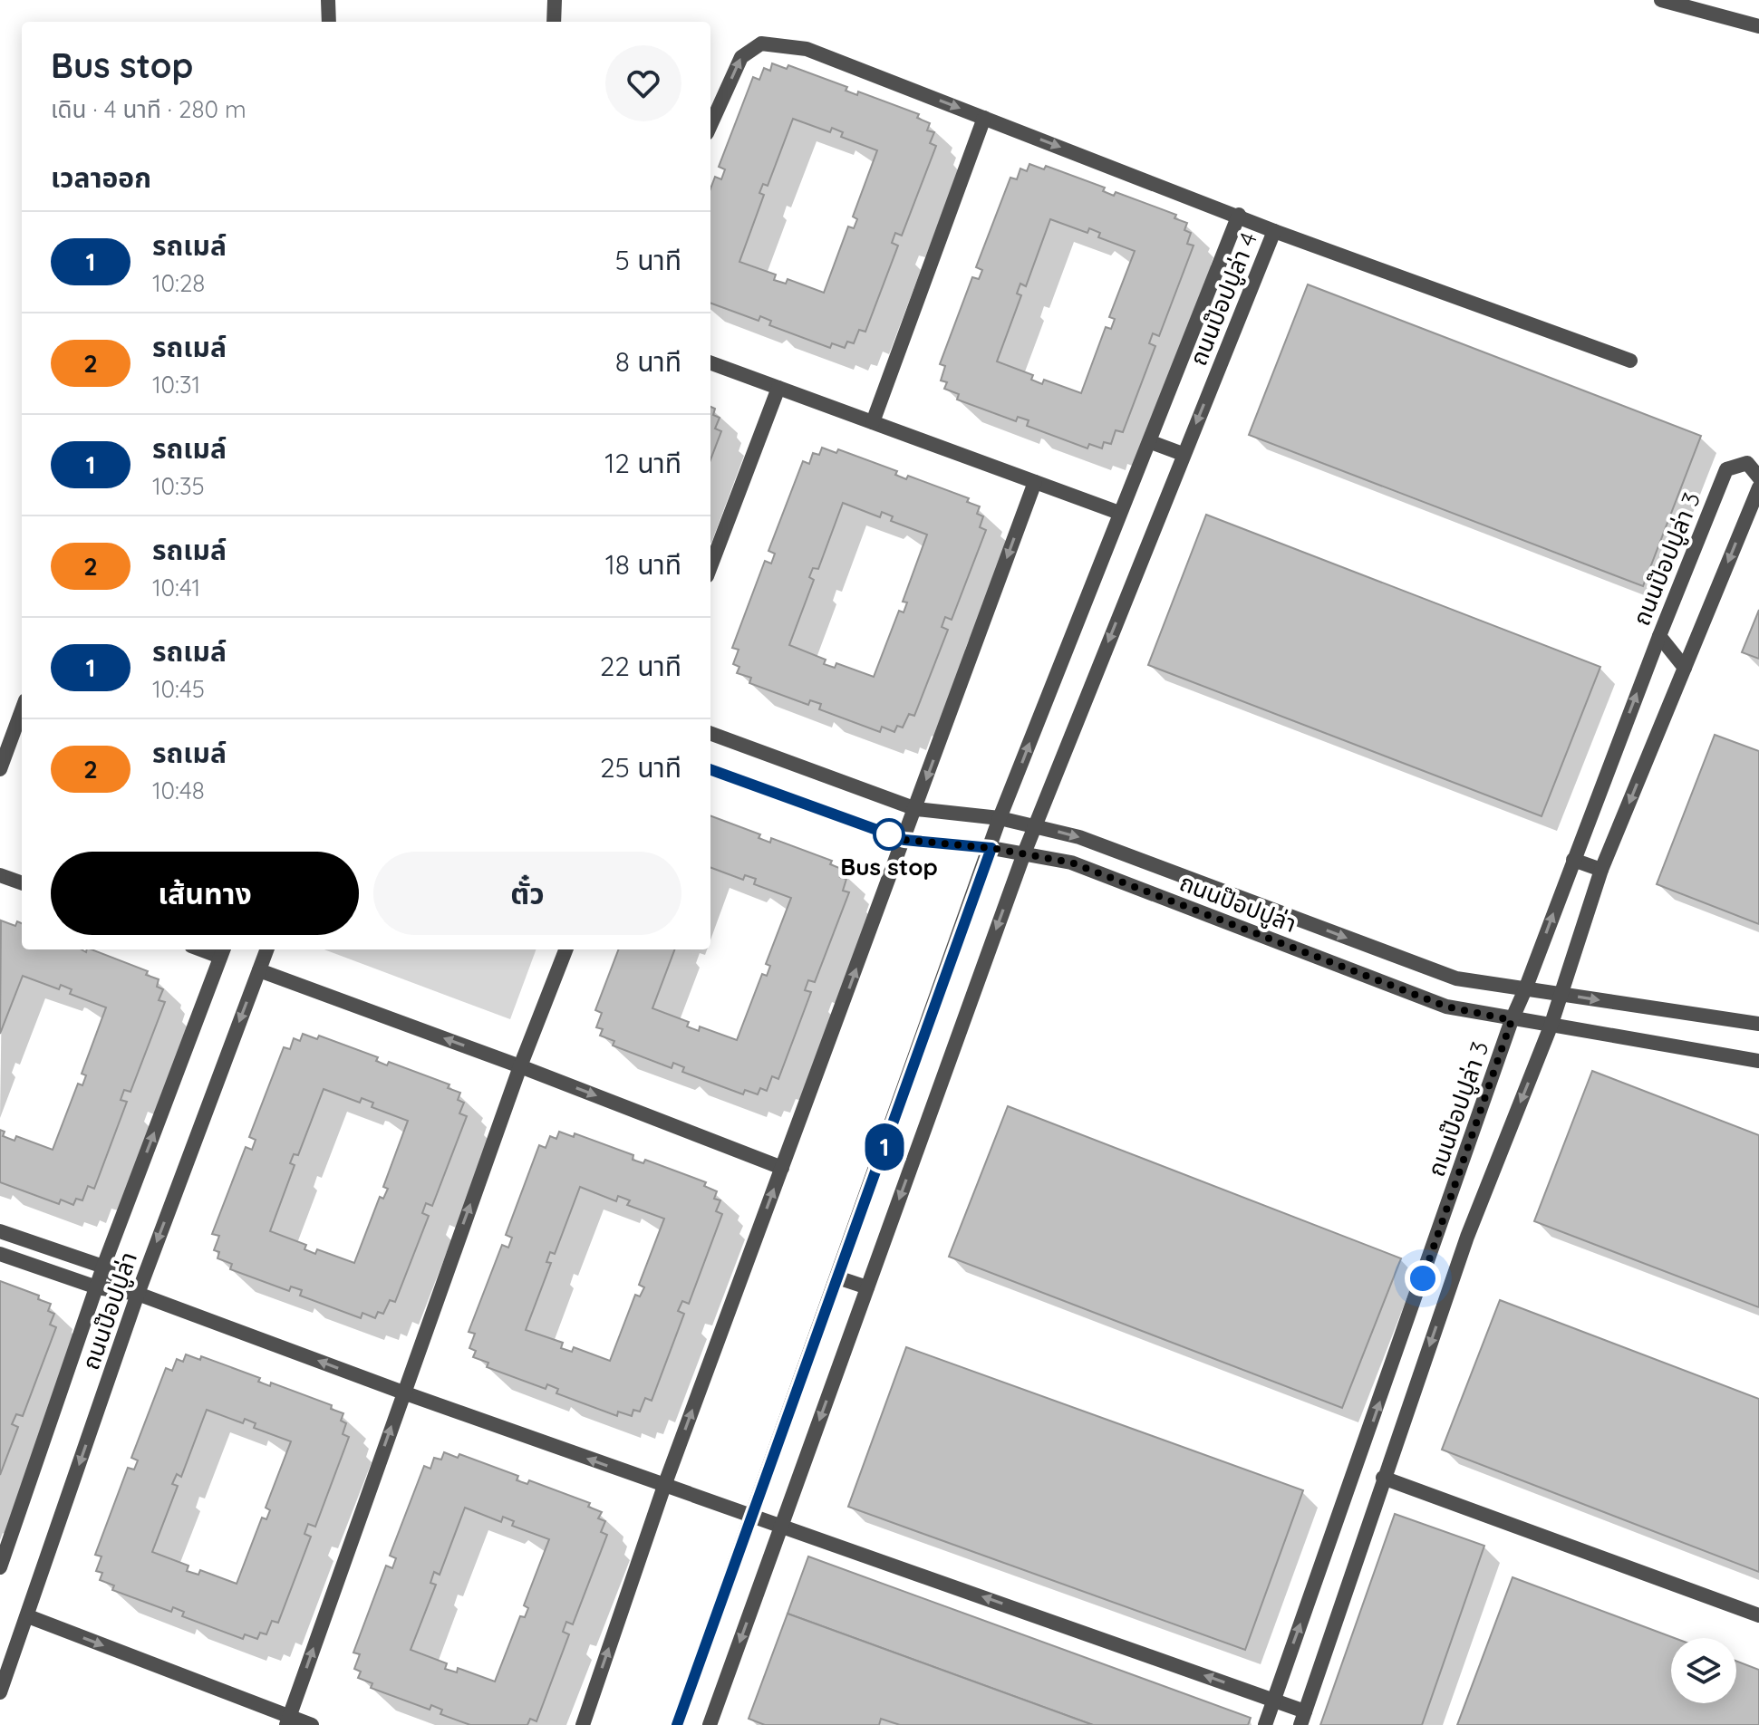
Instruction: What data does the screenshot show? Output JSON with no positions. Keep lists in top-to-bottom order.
{
  "streets": {
    "street": ["ถนนป๊อปปูล่า 4", "ถนนป๊อปปูล่า 3", "ถนนป๊อปปูล่า"]
  },
  "crossings": [
    ["ถนนป๊อปปูล่า 4", "ถนนป๊อปปูล่า"],
    ["ถนนป๊อปปูล่า 3", "ถนนป๊อปปูล่า"]
  ],
  "places": ["Bus stop"],
  "lines": ["bus line 1"],
  "page": {
    "on_map": "1",
    "heading": [
      ["Bus stop", "เดิน · 4 นาที · 280 m"],
      "เวลาออก"
    ],
    "list": [
      {
        "mark": "1",
        "name": "รถเมล์",
        "note": "10:28",
        "value": "5 นาที"
      },
      {
        "mark": "2",
        "name": "รถเมล์",
        "note": "10:31",
        "value": "8 นาที"
      },
      {
        "mark": "1",
        "name": "รถเมล์",
        "note": "10:35",
        "value": "12 นาที"
      },
      {
        "mark": "2",
        "name": "รถเมล์",
        "note": "10:41",
        "value": "18 นาที"
      },
      {
        "mark": "1",
        "name": "รถเมล์",
        "note": "10:45",
        "value": "22 นาที"
      },
      {
        "mark": "2",
        "name": "รถเมล์",
        "note": "10:48",
        "value": "25 นาที"
      }
    ],
    "buttons": ["เส้นทาง", "ตั๋ว"]
  }
}
